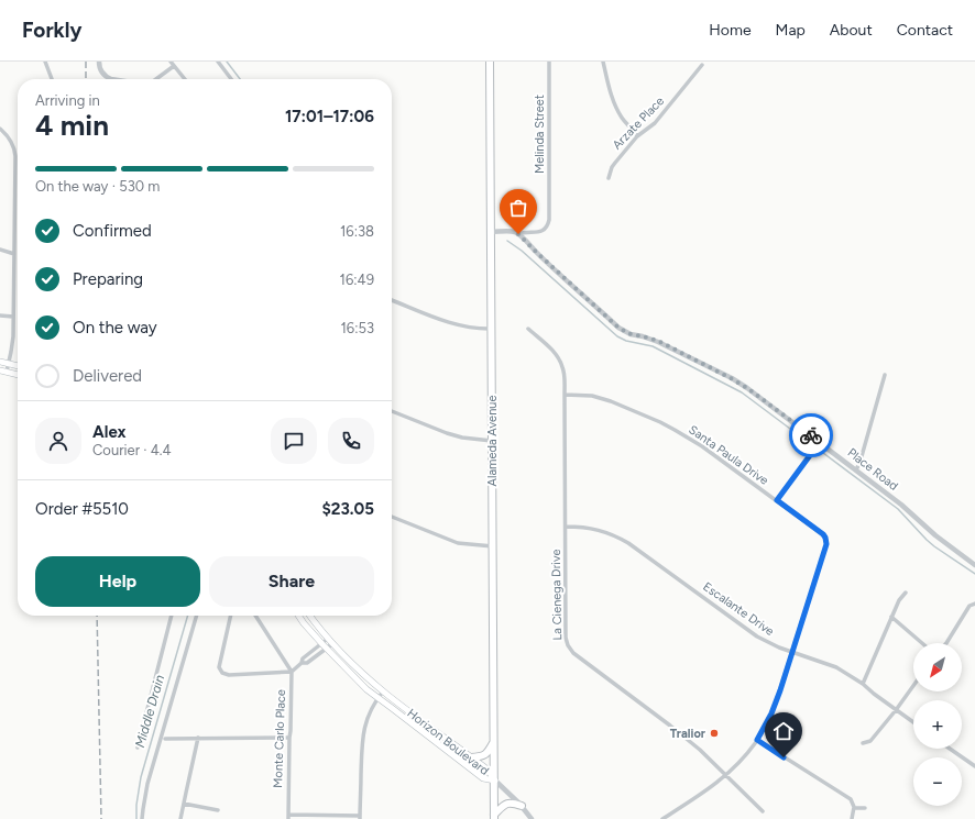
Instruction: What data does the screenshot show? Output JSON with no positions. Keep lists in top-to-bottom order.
{
  "streets": {
    "main road": ["Alameda Avenue", "Horizon Boulevard"],
    "street": [
      "Arzate Place",
      "Melinda Street",
      "Santa Paula Drive",
      "Place Road",
      "La Cienega Drive",
      "Escalante Drive",
      "Monte Carlo Place"
    ]
  },
  "crossings": [
    ["Melinda Street", "Place Road"],
    ["Alameda Avenue", "Horizon Boulevard"],
    ["Santa Paula Drive", "La Cienega Drive"],
    ["Santa Paula Drive", "Escalante Drive"],
    ["La Cienega Drive", "Escalante Drive"]
  ],
  "water": ["Middle Drain"],
  "places": ["Tralior"],
  "north": "bottom left",
  "page": {
    "header": "Forkly",
    "nav": [
      "Home",
      "Map",
      "About",
      "Contact"
    ],
    "heading": ["4 min", "Arriving in", "17:01–17:06"],
    "panel": [
      "Alex",
      "Courier · 4.4",
      "Order #5510",
      "$23.05"
    ],
    "bar": "On the way · 530 m",
    "list": [
      ["Confirmed", "16:38"],
      ["Preparing", "16:49"],
      ["On the way", "16:53"],
      "Delivered"
    ],
    "buttons": ["Help", "Share"],
    "map_buttons": ["+", "−"]
  }
}
